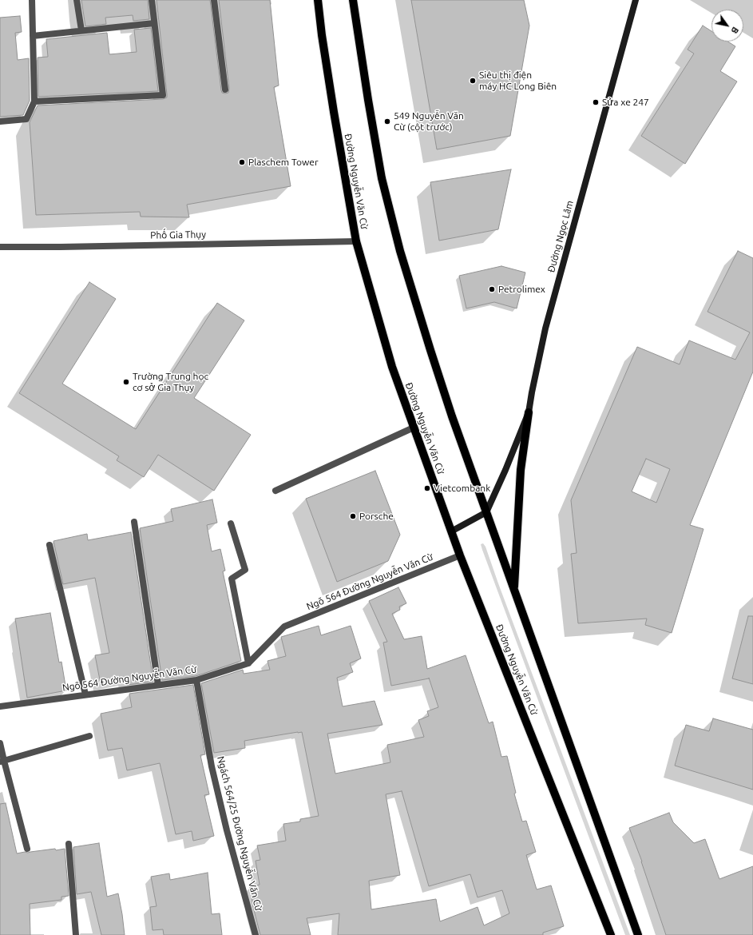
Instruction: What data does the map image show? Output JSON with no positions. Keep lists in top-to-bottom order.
{
  "streets": {
    "main road": ["Đường Nguyễn Văn Cừ", "Đường Ngọc Lâm"],
    "street": ["Phố Gia Thụy", "Ngõ 564 Đường Nguyễn Văn Cừ", "Ngách 564/25 Đường Nguyễn Văn Cừ"]
  },
  "crossings": [
    ["Đường Nguyễn Văn Cừ", "Phố Gia Thụy"],
    ["Đường Nguyễn Văn Cừ", "Ngõ 564 Đường Nguyễn Văn Cừ"],
    ["Ngõ 564 Đường Nguyễn Văn Cừ", "Ngách 564/25 Đường Nguyễn Văn Cừ"]
  ],
  "places": [
    "Siêu thị điện máy HC Long Biên",
    "Sửa xe 247",
    "549 Nguyễn Văn Cừ (cột trước)",
    "Plaschem Tower",
    "Petrolimex",
    "Trường Trung học cơ sở Gia Thụy",
    "Vietcombank",
    "Porsche"
  ],
  "north": "bottom right"
}
